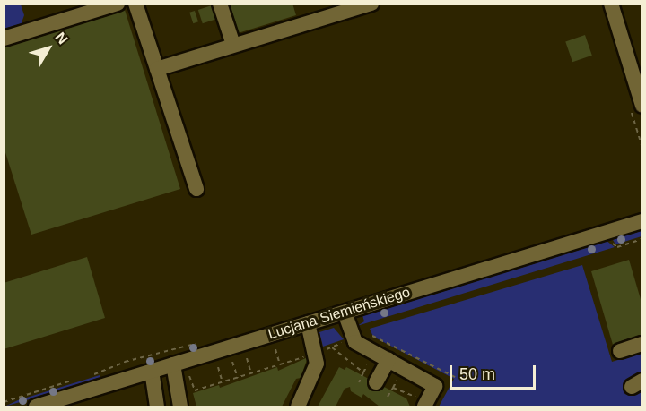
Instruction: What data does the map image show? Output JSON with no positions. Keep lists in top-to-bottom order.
{
  "streets": {
    "street": ["Lucjana Siemieńskiego"]
  },
  "scale_bar": "50 m",
  "north": "top right"
}
